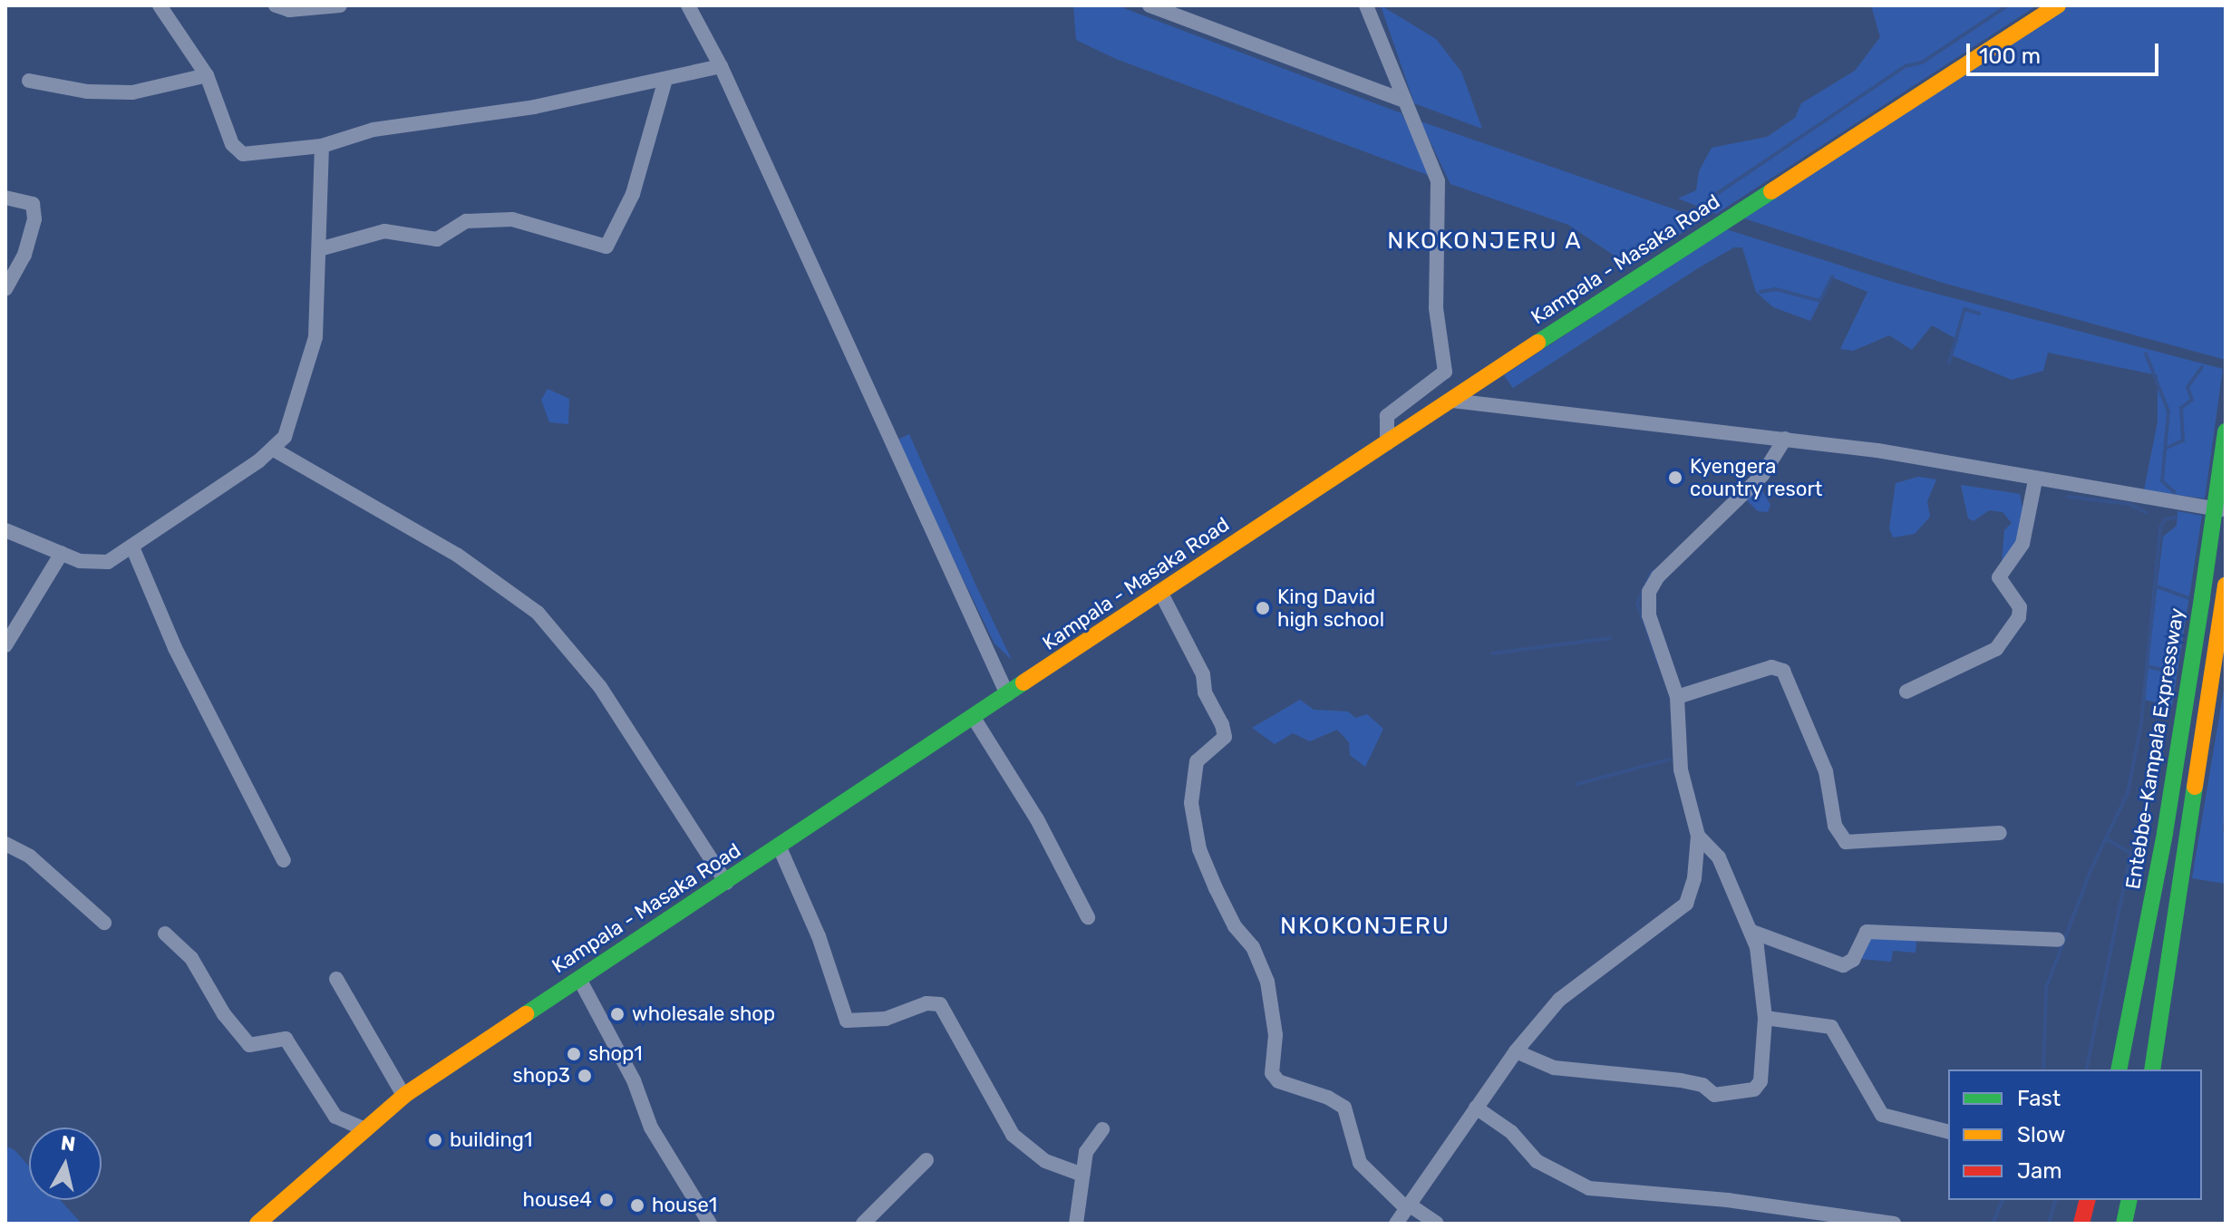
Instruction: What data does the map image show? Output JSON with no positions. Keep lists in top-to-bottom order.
{
  "streets": {
    "highway": ["Kampala - Masaka Road", "Entebbe–Kampala Expressway"]
  },
  "districts": ["NKOKONJERU A", "NKOKONJERU"],
  "places": [
    "Kyengera country resort",
    "King David high school",
    "wholesale shop",
    "shop1",
    "shop3",
    "building1",
    "house4",
    "house1"
  ],
  "legend": ["Fast", "Slow", "Jam"],
  "scale_bar": "100 m",
  "north": "top"
}
